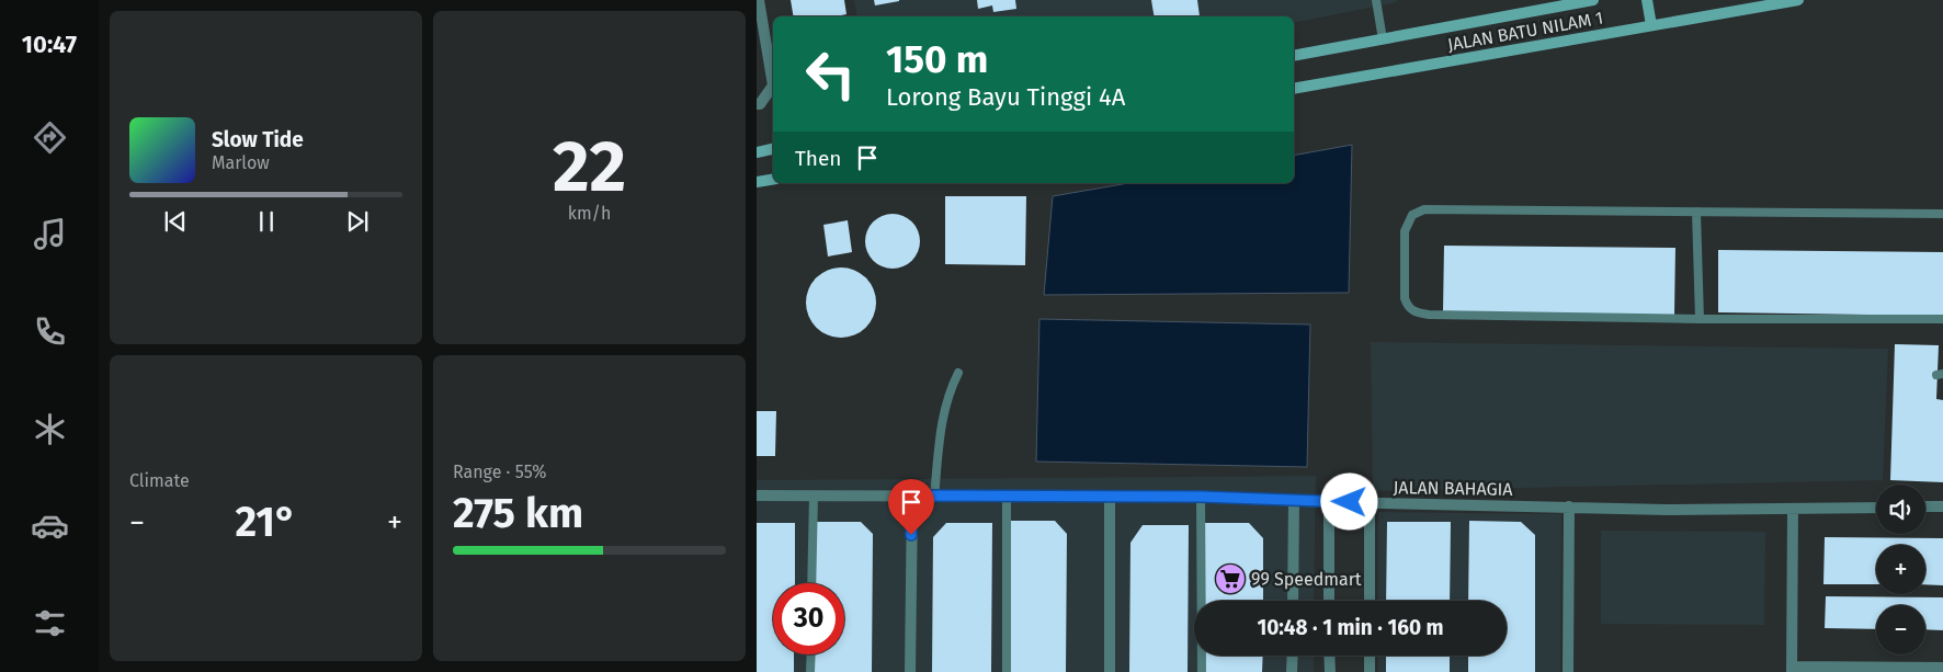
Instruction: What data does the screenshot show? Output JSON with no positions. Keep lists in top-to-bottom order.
{
  "streets": {
    "main road": ["JALAN BATU NILAM 1"],
    "street": ["JALAN BAHAGIA"]
  },
  "places": {
    "supermarket": ["99 Speedmart"]
  },
  "page": {
    "tabs": "10:47",
    "tile": [
      ["22", "km/h"],
      "Climate",
      ["Range · 55%", "275 km"]
    ],
    "turn": ["150 m", "Lorong Bayu Tinggi 4A"],
    "song": ["Slow Tide", "Marlow"],
    "then": "Then",
    "map_buttons": ["+", "−"],
    "heat": ["−", "21°", "+"],
    "limit": "30",
    "trip": "10:48 · 1 min · 160 m"
  }
}
